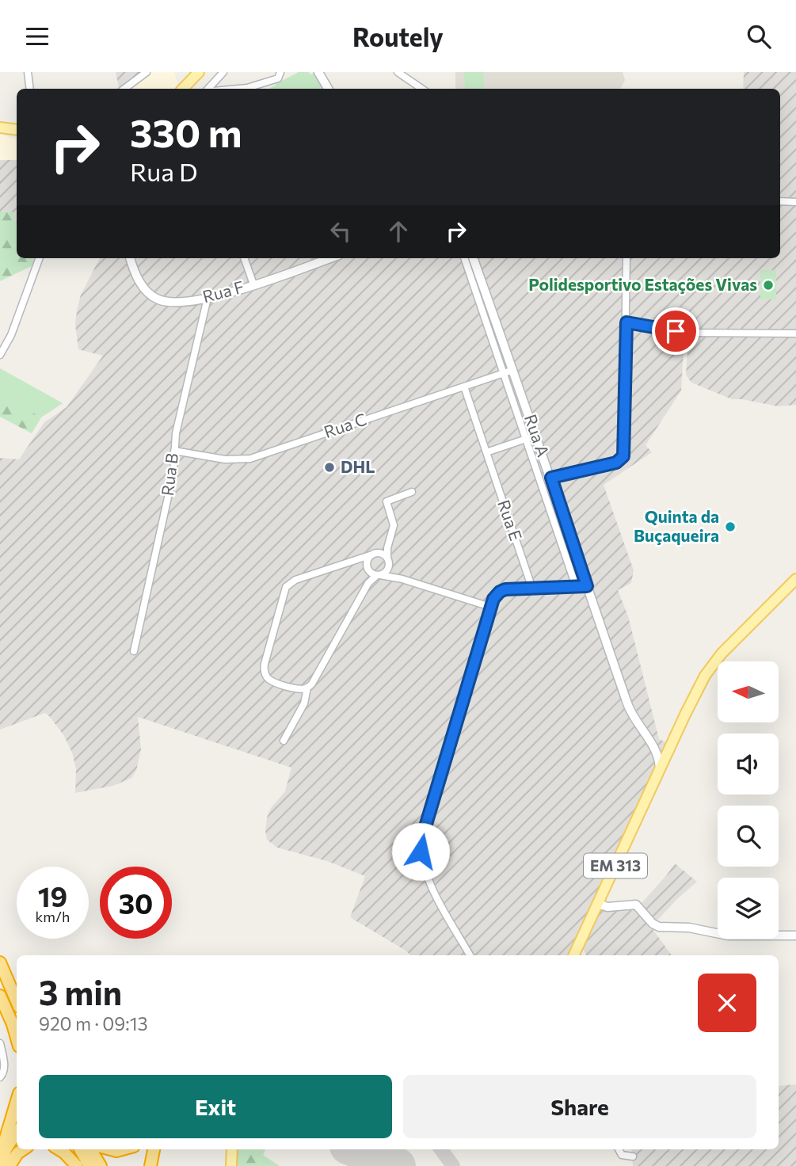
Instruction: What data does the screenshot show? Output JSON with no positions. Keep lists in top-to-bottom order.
{
  "streets": {
    "main road": ["EM 313"],
    "street": [
      "Rua F",
      "Rua C",
      "Rua A",
      "Rua B",
      "Rua E"
    ]
  },
  "crossings": [
    ["Rua F", "Rua B"],
    ["Rua C", "Rua A"],
    ["Rua C", "Rua B"],
    ["Rua C", "Rua E"]
  ],
  "places": ["Polidesportivo Estações Vivas", "DHL", "Quinta da Buçaqueira"],
  "north": "left",
  "page": {
    "header": "Routely",
    "turn": ["330 m", "Rua D"],
    "speed": "19 km/h",
    "limit": "30",
    "heading": ["3 min", "920 m · 09:13"],
    "buttons": ["Exit", "Share"]
  }
}
